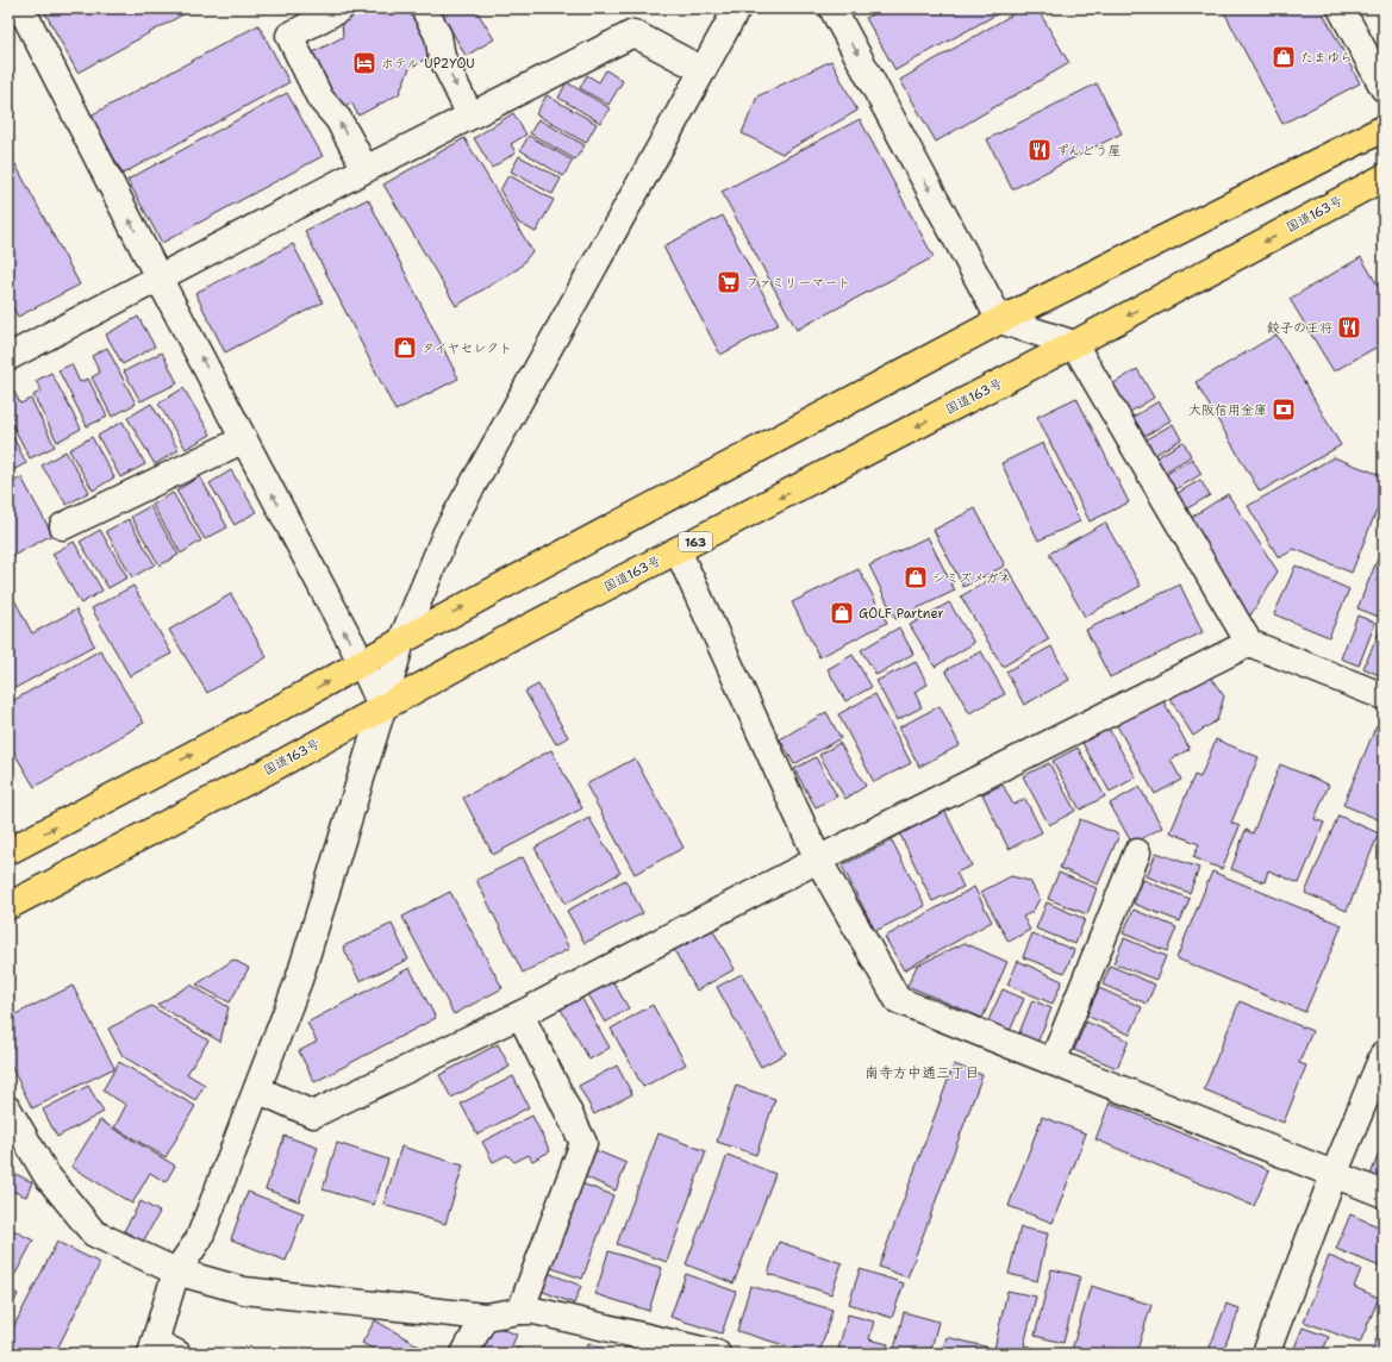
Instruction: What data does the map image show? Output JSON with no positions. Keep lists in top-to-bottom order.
{
  "streets": {
    "highway": ["国道163号", "163"]
  },
  "districts": ["南寺方中通三丁目"],
  "places": {
    "shop": [
      "たまゆら",
      "タイヤセレクト",
      "シミズメガネ",
      "GOLF Partner"
    ],
    "hotel": ["ホテル UP2YOU"],
    "restaurant": ["ずんどう屋", "餃子の王将"],
    "supermarket": ["ファミリーマート"],
    "bank": ["大阪信用金庫"]
  }
}
